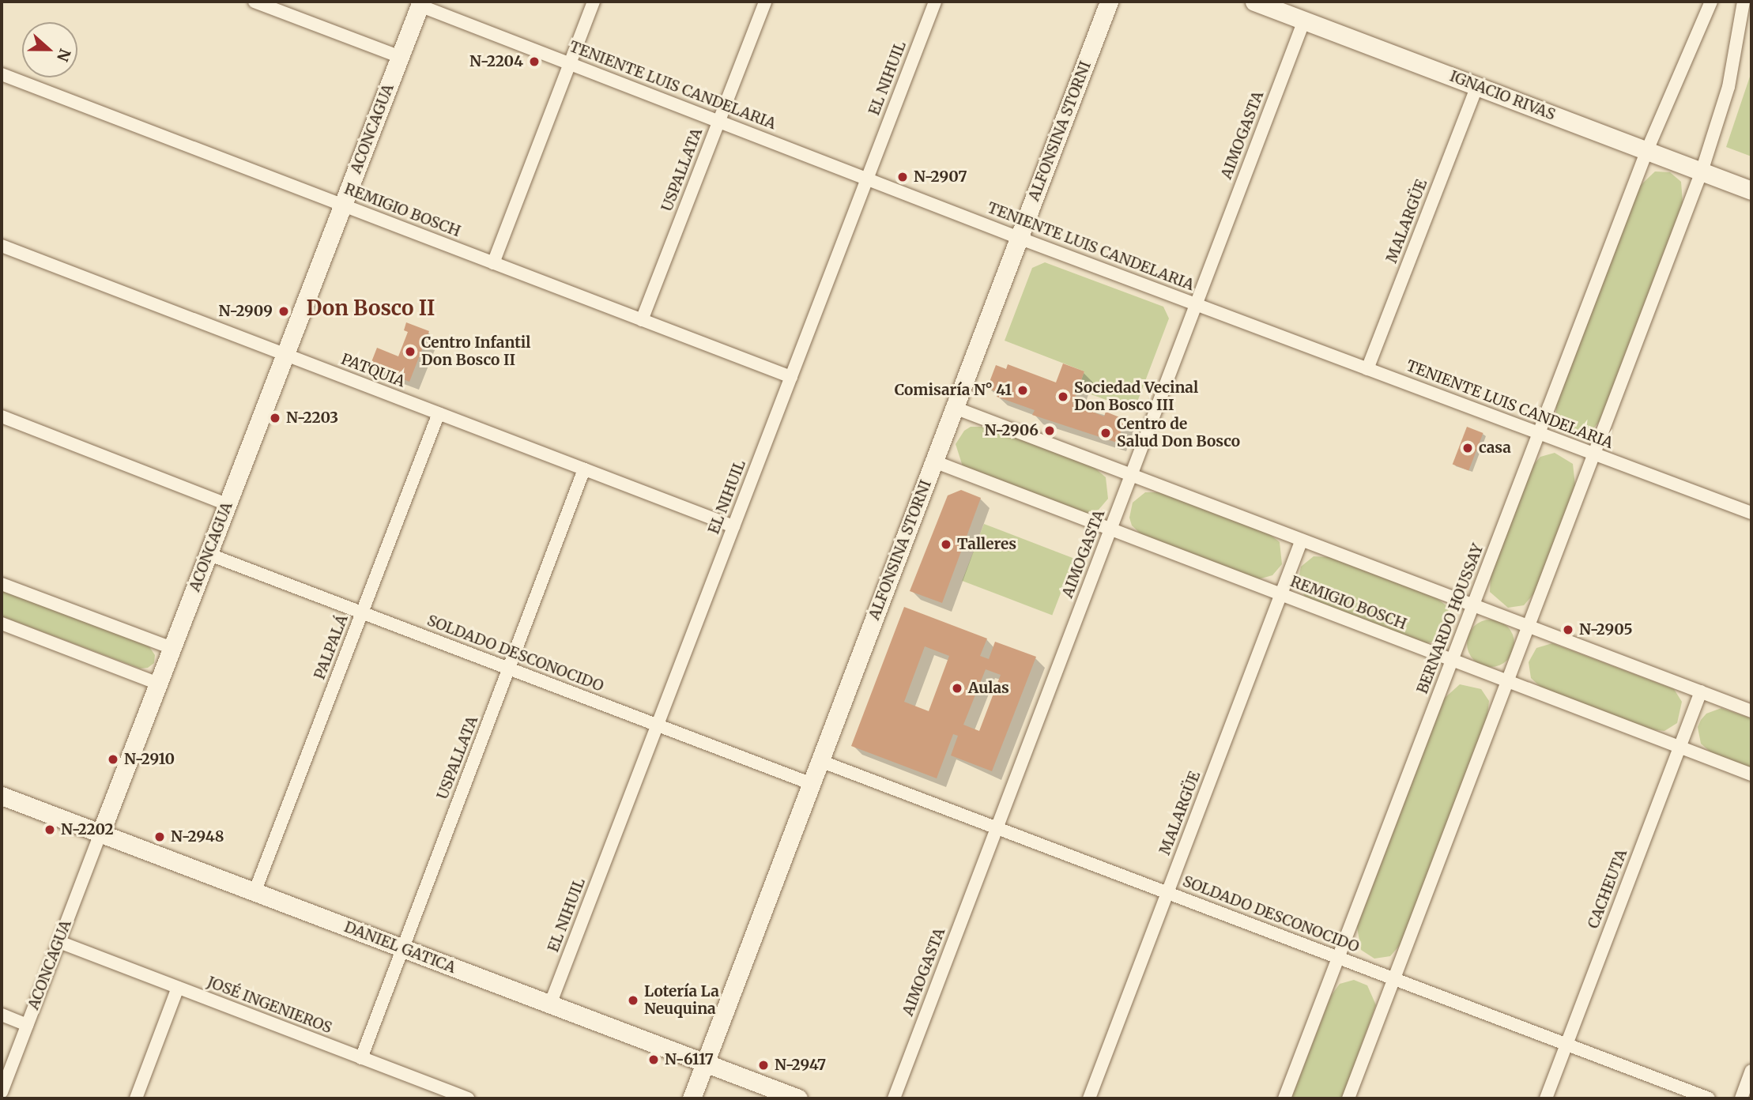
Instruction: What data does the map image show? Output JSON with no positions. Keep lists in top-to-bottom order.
{
  "streets": {
    "street": [
      "EL NIHUIL",
      "TENIENTE LUIS CANDELARIA",
      "IGNACIO RIVAS",
      "ACONCAGUA",
      "ALFONSINA STORNI",
      "AIMOGASTA",
      "USPALLATA",
      "REMIGIO BOSCH",
      "MALARGÜE",
      "PATQUIA",
      "BERNARDO HOUSSAY",
      "PALPALÁ",
      "SOLDADO DESCONOCIDO",
      "CACHEUTA",
      "DANIEL GATICA",
      "JOSÉ INGENIEROS"
    ]
  },
  "crossings": [
    ["EL NIHUIL", "TENIENTE LUIS CANDELARIA"],
    ["EL NIHUIL", "REMIGIO BOSCH"],
    ["EL NIHUIL", "PATQUIA"],
    ["EL NIHUIL", "SOLDADO DESCONOCIDO"],
    ["EL NIHUIL", "DANIEL GATICA"],
    ["TENIENTE LUIS CANDELARIA", "ACONCAGUA"],
    ["TENIENTE LUIS CANDELARIA", "ALFONSINA STORNI"],
    ["TENIENTE LUIS CANDELARIA", "AIMOGASTA"],
    ["TENIENTE LUIS CANDELARIA", "USPALLATA"],
    ["TENIENTE LUIS CANDELARIA", "MALARGÜE"],
    ["TENIENTE LUIS CANDELARIA", "BERNARDO HOUSSAY"],
    ["IGNACIO RIVAS", "AIMOGASTA"],
    ["IGNACIO RIVAS", "MALARGÜE"],
    ["IGNACIO RIVAS", "BERNARDO HOUSSAY"],
    ["ACONCAGUA", "REMIGIO BOSCH"],
    ["ACONCAGUA", "PATQUIA"],
    ["ACONCAGUA", "SOLDADO DESCONOCIDO"],
    ["ACONCAGUA", "DANIEL GATICA"],
    ["ACONCAGUA", "JOSÉ INGENIEROS"],
    ["ALFONSINA STORNI", "REMIGIO BOSCH"],
    ["ALFONSINA STORNI", "SOLDADO DESCONOCIDO"],
    ["ALFONSINA STORNI", "DANIEL GATICA"],
    ["AIMOGASTA", "REMIGIO BOSCH"],
    ["AIMOGASTA", "SOLDADO DESCONOCIDO"],
    ["USPALLATA", "REMIGIO BOSCH"],
    ["USPALLATA", "PATQUIA"],
    ["USPALLATA", "SOLDADO DESCONOCIDO"],
    ["USPALLATA", "DANIEL GATICA"],
    ["USPALLATA", "JOSÉ INGENIEROS"],
    ["REMIGIO BOSCH", "MALARGÜE"],
    ["REMIGIO BOSCH", "BERNARDO HOUSSAY"],
    ["REMIGIO BOSCH", "CACHEUTA"],
    ["MALARGÜE", "SOLDADO DESCONOCIDO"],
    ["PATQUIA", "PALPALÁ"],
    ["BERNARDO HOUSSAY", "SOLDADO DESCONOCIDO"],
    ["PALPALÁ", "SOLDADO DESCONOCIDO"],
    ["PALPALÁ", "DANIEL GATICA"],
    ["SOLDADO DESCONOCIDO", "CACHEUTA"]
  ],
  "districts": ["Don Bosco II"],
  "places": [
    "N-2204",
    "N-2907",
    "N-2909",
    "Centro Infantil Don Bosco II",
    "Comisaría N° 41",
    "Sociedad Vecinal Don Bosco III",
    "N-2203",
    "N-2906",
    "Centro de Salud Don Bosco",
    "casa",
    "Talleres",
    "N-2905",
    "Aulas",
    "N-2910",
    "N-2202",
    "N-2948",
    "Lotería La Neuquina",
    "N-6117",
    "N-2947"
  ],
  "north": "right"
}
